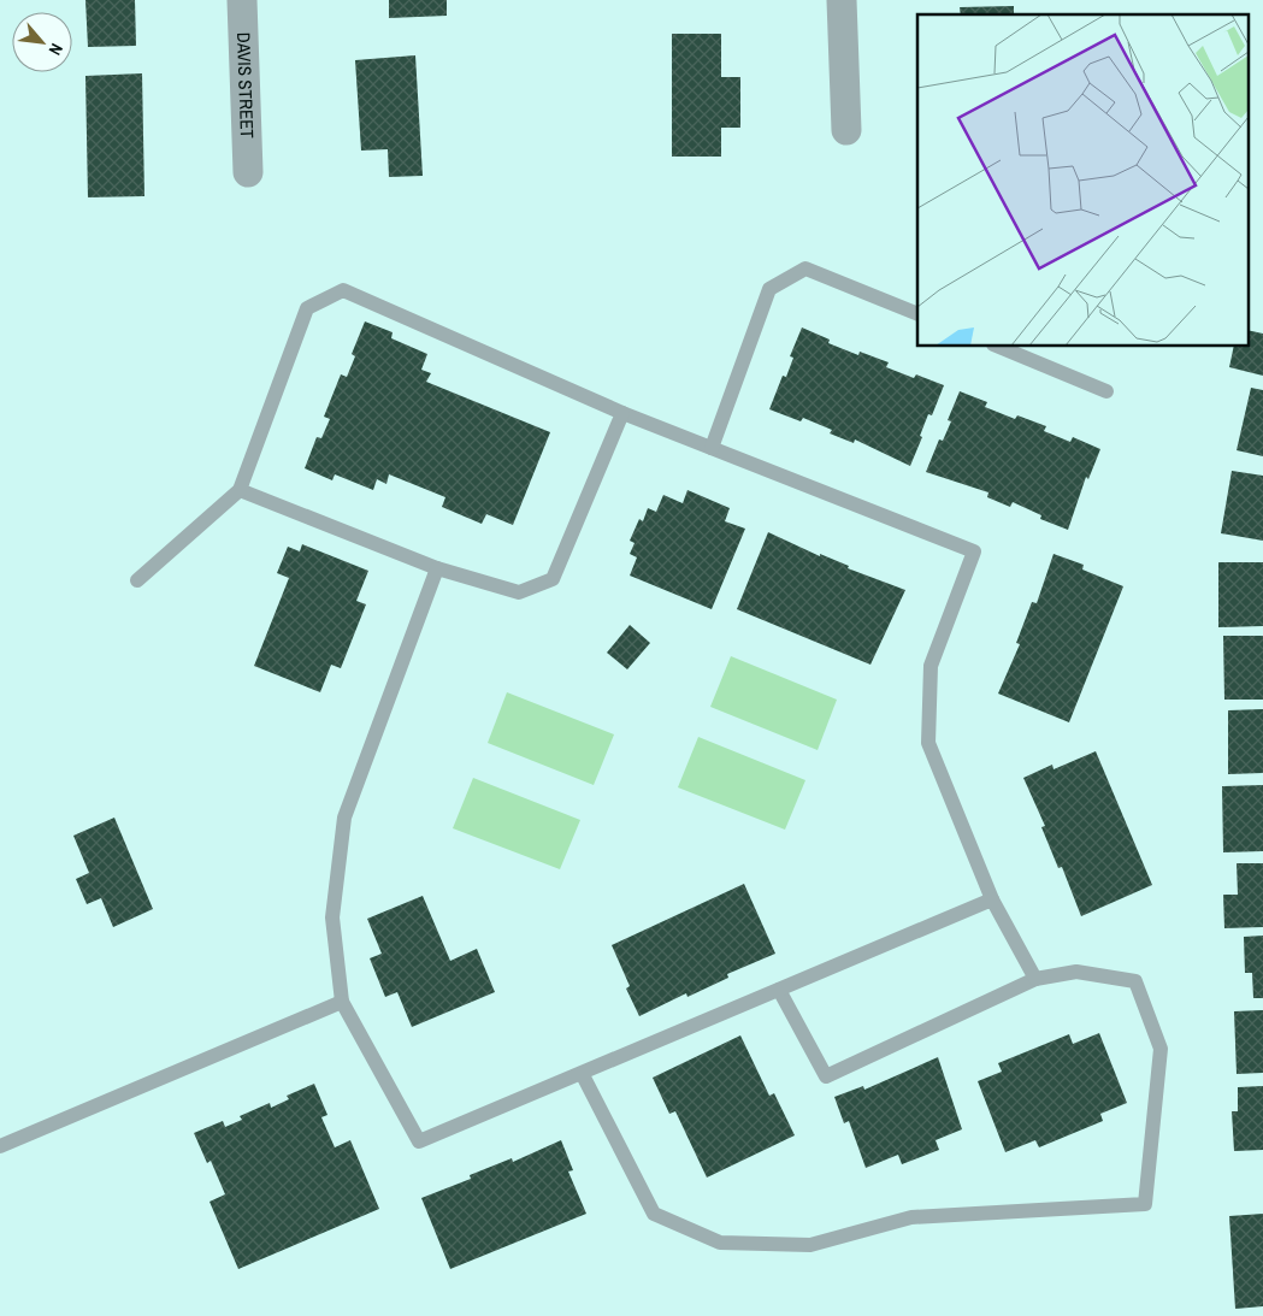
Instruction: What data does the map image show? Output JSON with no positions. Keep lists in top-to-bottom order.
{
  "streets": {
    "street": ["DAVIS STREET"]
  },
  "north": "bottom right"
}
